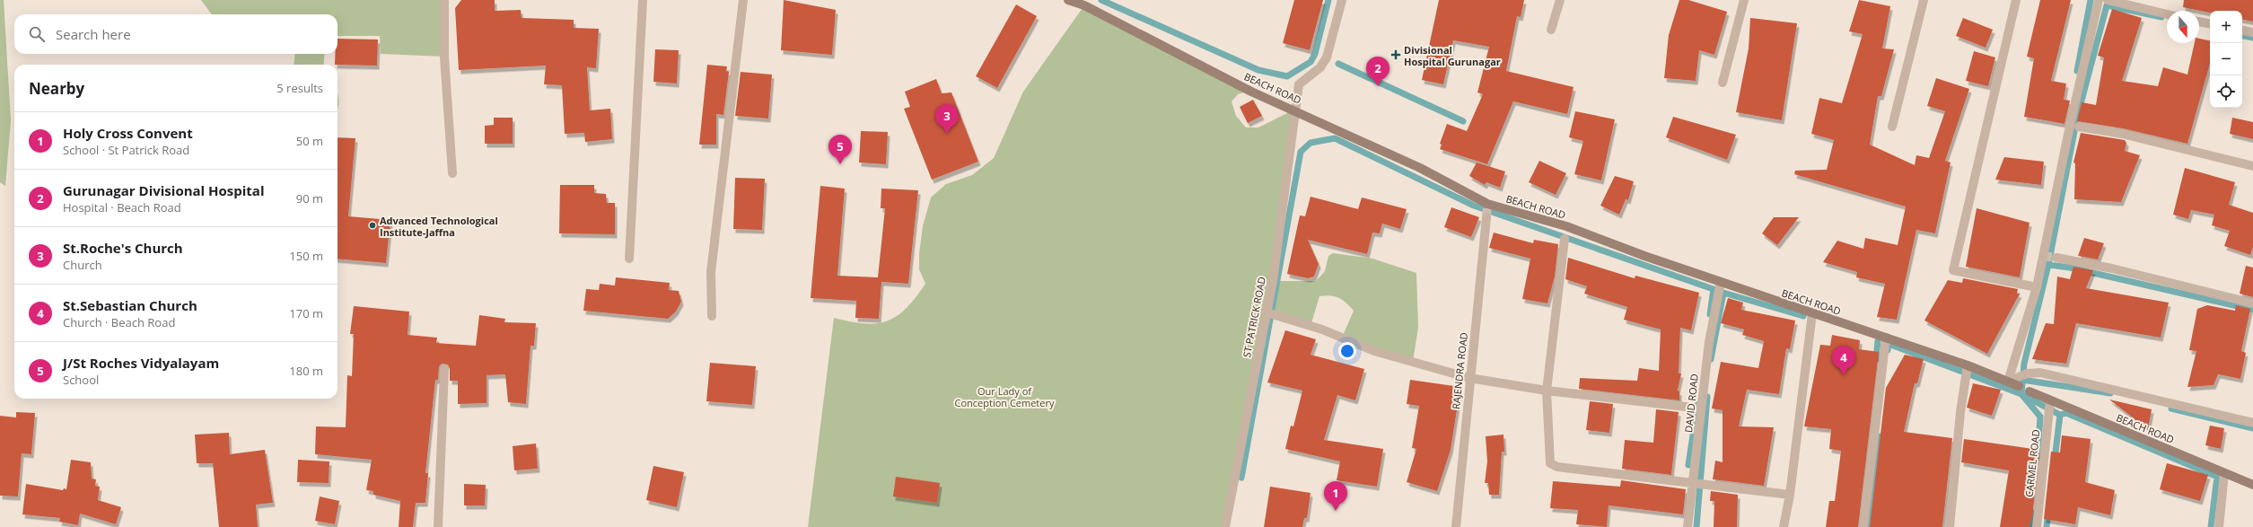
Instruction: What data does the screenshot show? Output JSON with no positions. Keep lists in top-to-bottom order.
{
  "streets": {
    "main road": ["BEACH ROAD"],
    "street": [
      "ST PATRICK ROAD",
      "RAJENDRA ROAD",
      "DAVID ROAD",
      "CARMEL ROAD"
    ]
  },
  "crossings": [
    ["BEACH ROAD", "ST PATRICK ROAD"],
    ["BEACH ROAD", "DAVID ROAD"],
    ["BEACH ROAD", "CARMEL ROAD"]
  ],
  "parks": ["Our Lady of Conception Cemetery"],
  "places": {
    "health": ["Divisional Hospital Gurunagar"],
    "other": ["Advanced Technological Institute-Jaffna"]
  },
  "north": "bottom",
  "page": {
    "map_buttons": ["+", "−"],
    "search": "Search here",
    "pins": [
      "2",
      "3",
      "5",
      "4",
      "1"
    ],
    "heading": ["Nearby", "5 results"],
    "list": [
      {
        "mark": "1",
        "name": "Holy Cross Convent",
        "note": "School · St Patrick Road",
        "value": "50 m"
      },
      {
        "mark": "2",
        "name": "Gurunagar Divisional Hospital",
        "note": "Hospital · Beach Road",
        "value": "90 m"
      },
      {
        "mark": "3",
        "name": "St.Roche's Church",
        "note": "Church",
        "value": "150 m"
      },
      {
        "mark": "4",
        "name": "St.Sebastian Church",
        "note": "Church · Beach Road",
        "value": "170 m"
      },
      {
        "mark": "5",
        "name": "J/St Roches Vidyalayam",
        "note": "School",
        "value": "180 m"
      }
    ]
  }
}
